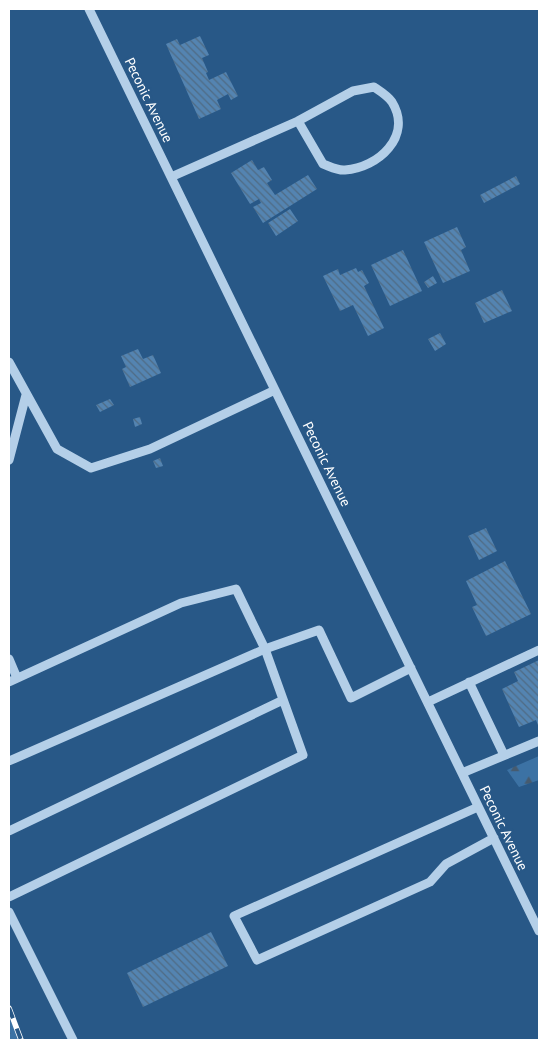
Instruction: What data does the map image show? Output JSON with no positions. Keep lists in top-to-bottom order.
{
  "streets": {
    "street": ["Peconic Avenue"]
  }
}
